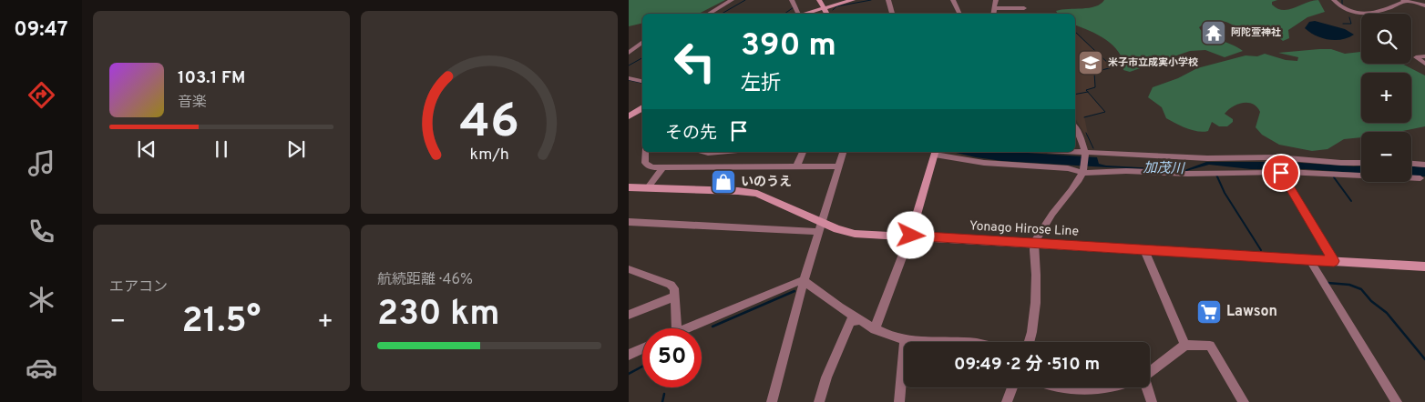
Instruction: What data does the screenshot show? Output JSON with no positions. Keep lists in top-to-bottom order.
{
  "streets": {
    "main road": ["Yonago Hirose Line"]
  },
  "water": ["加茂川"],
  "places": {
    "temple": ["阿陀萱神社"],
    "school or university": ["米子市立成実小学校"],
    "shop": ["いのうえ"],
    "supermarket": ["Lawson"]
  },
  "page": {
    "tabs": "09:47",
    "map_buttons": ["+", "−"],
    "turn": ["390 m", "左折"],
    "song": ["103.1 FM", "音楽"],
    "then": "その先",
    "tile": [
      "エアコン",
      ["航続距離 · 46%", "230 km"]
    ],
    "heat": ["−", "21.5°", "+"],
    "limit": "50",
    "trip": "09:49 · 2 分 · 510 m",
    "gauge": ["46", "km/h"]
  }
}
